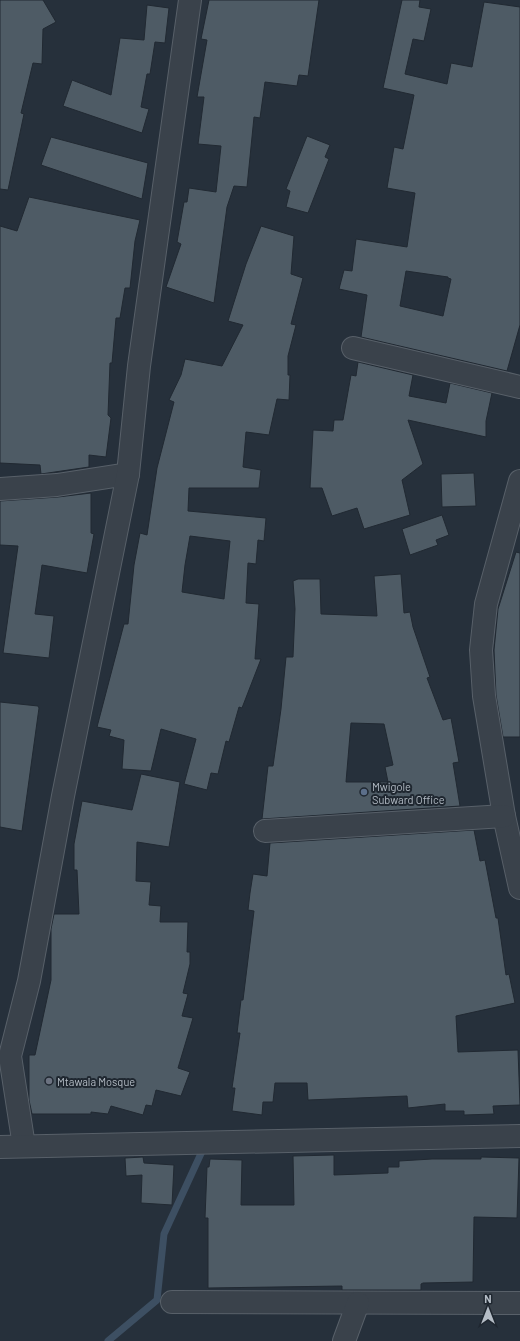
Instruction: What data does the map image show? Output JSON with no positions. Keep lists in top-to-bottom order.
{
  "places": ["Mwigole Subward Office", "Mtawala Mosque"],
  "north": "top"
}
